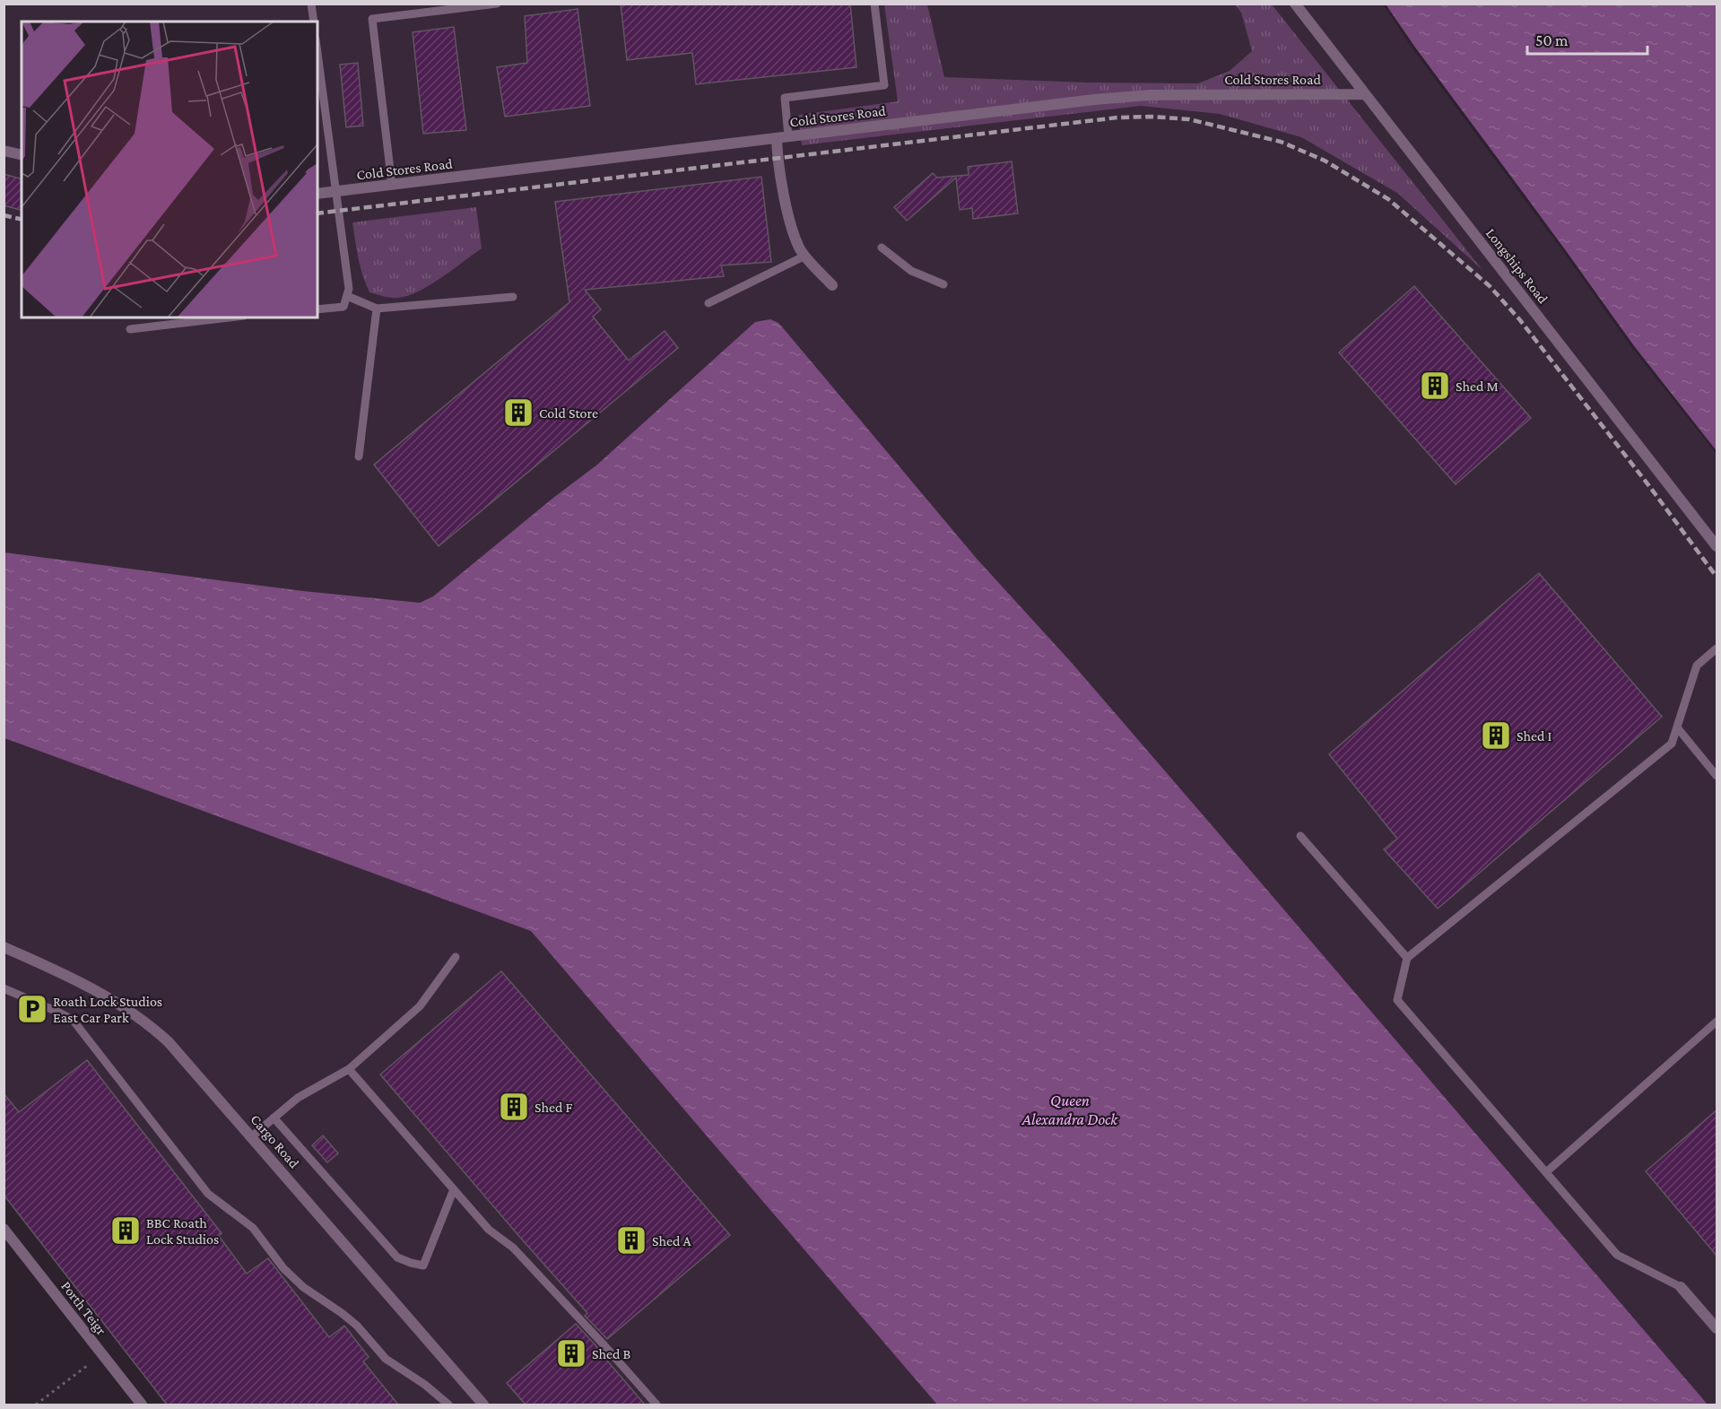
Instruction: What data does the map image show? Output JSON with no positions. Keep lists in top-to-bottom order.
{
  "streets": {
    "street": [
      "Cold Stores Road",
      "Longships Road",
      "Cargo Road",
      "Porth Teigr"
    ]
  },
  "crossings": [
    ["Cold Stores Road", "Longships Road"]
  ],
  "water": ["Queen Alexandra Dock"],
  "places": {
    "building": [
      "Shed M",
      "Cold Store",
      "Shed I",
      "Shed F",
      "BBC Roath Lock Studios",
      "Shed A",
      "Shed B"
    ],
    "parking": ["Roath Lock Studios East Car Park"]
  },
  "scale_bar": "50 m"
}
